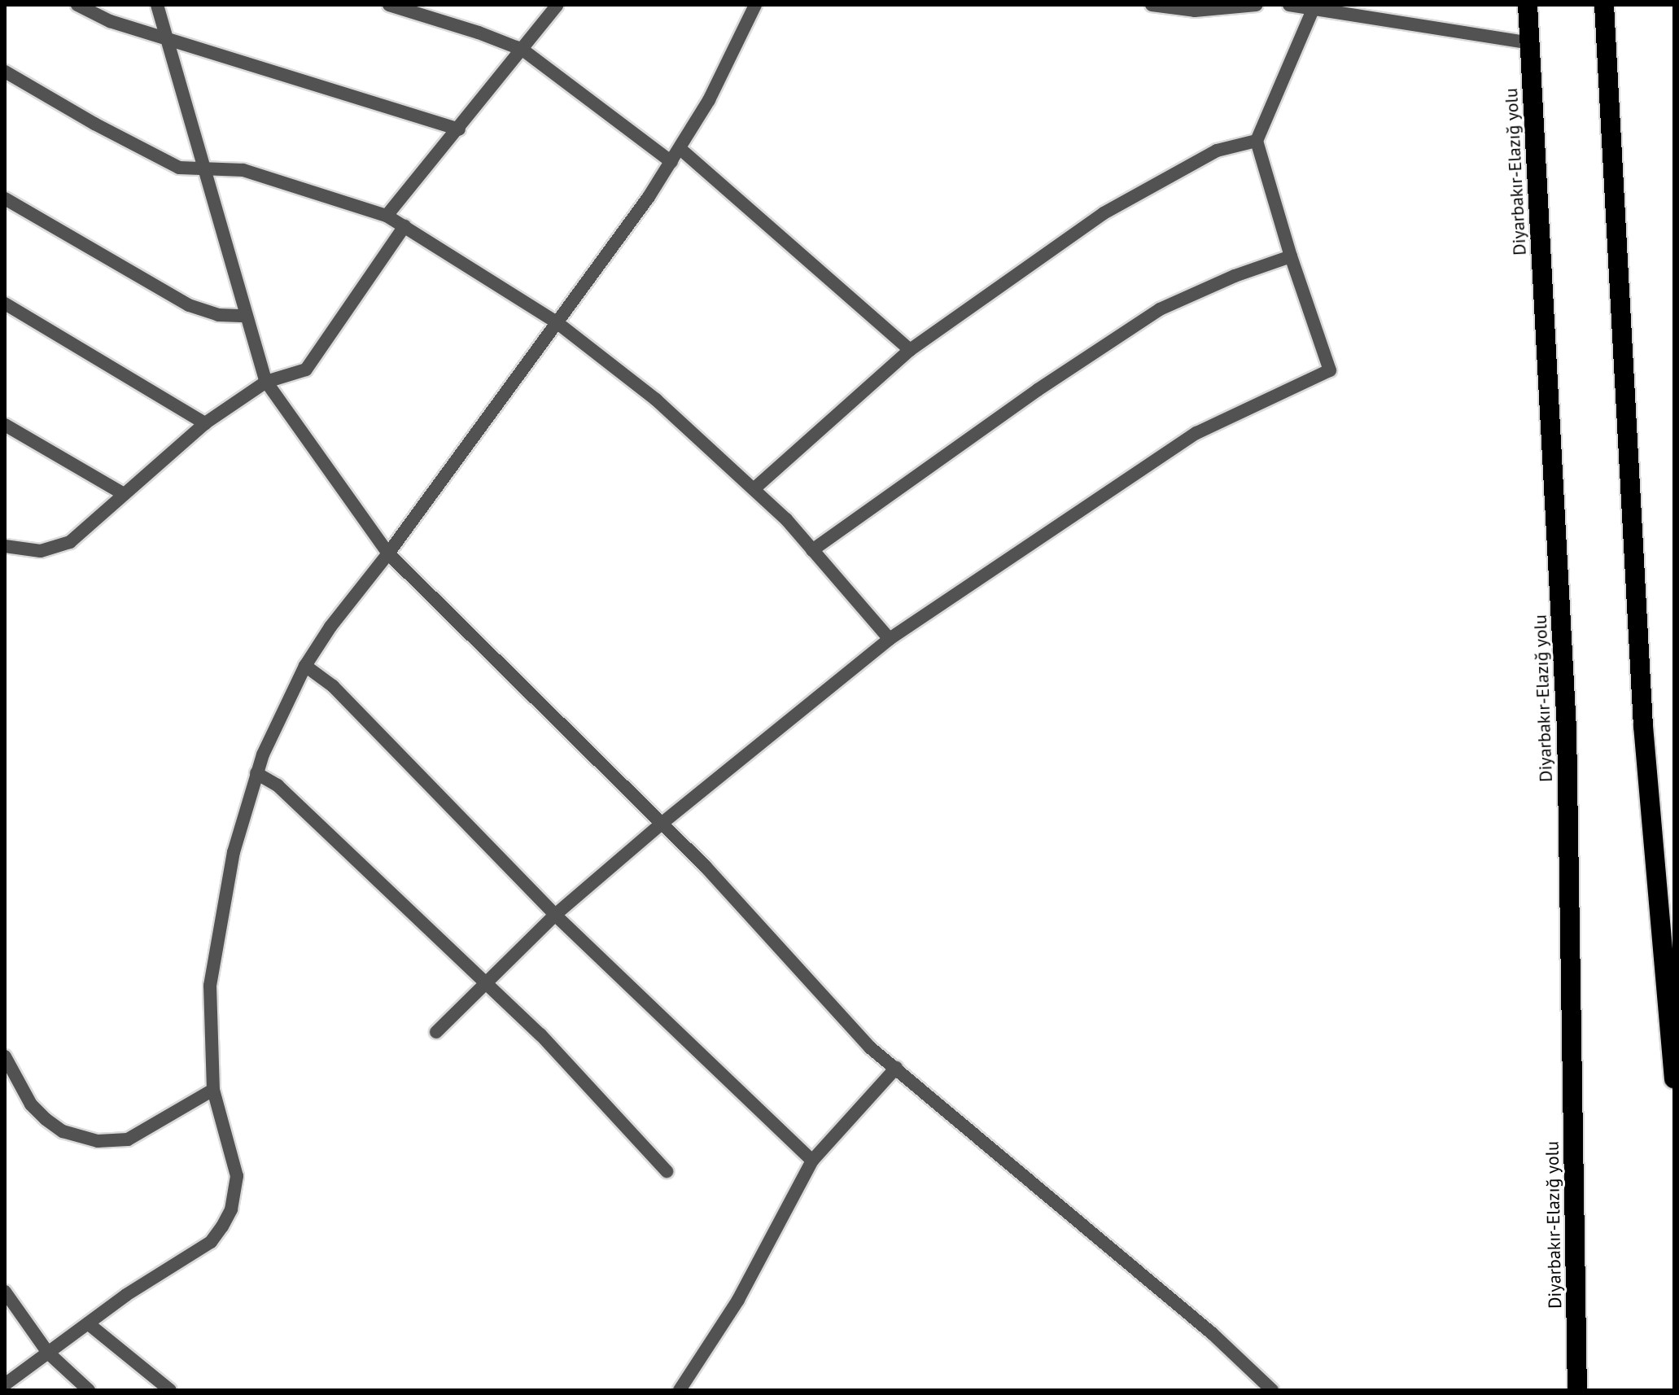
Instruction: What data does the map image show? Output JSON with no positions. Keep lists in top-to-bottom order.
{
  "streets": {
    "highway": ["Diyarbakır-Elazığ yolu"]
  }
}
